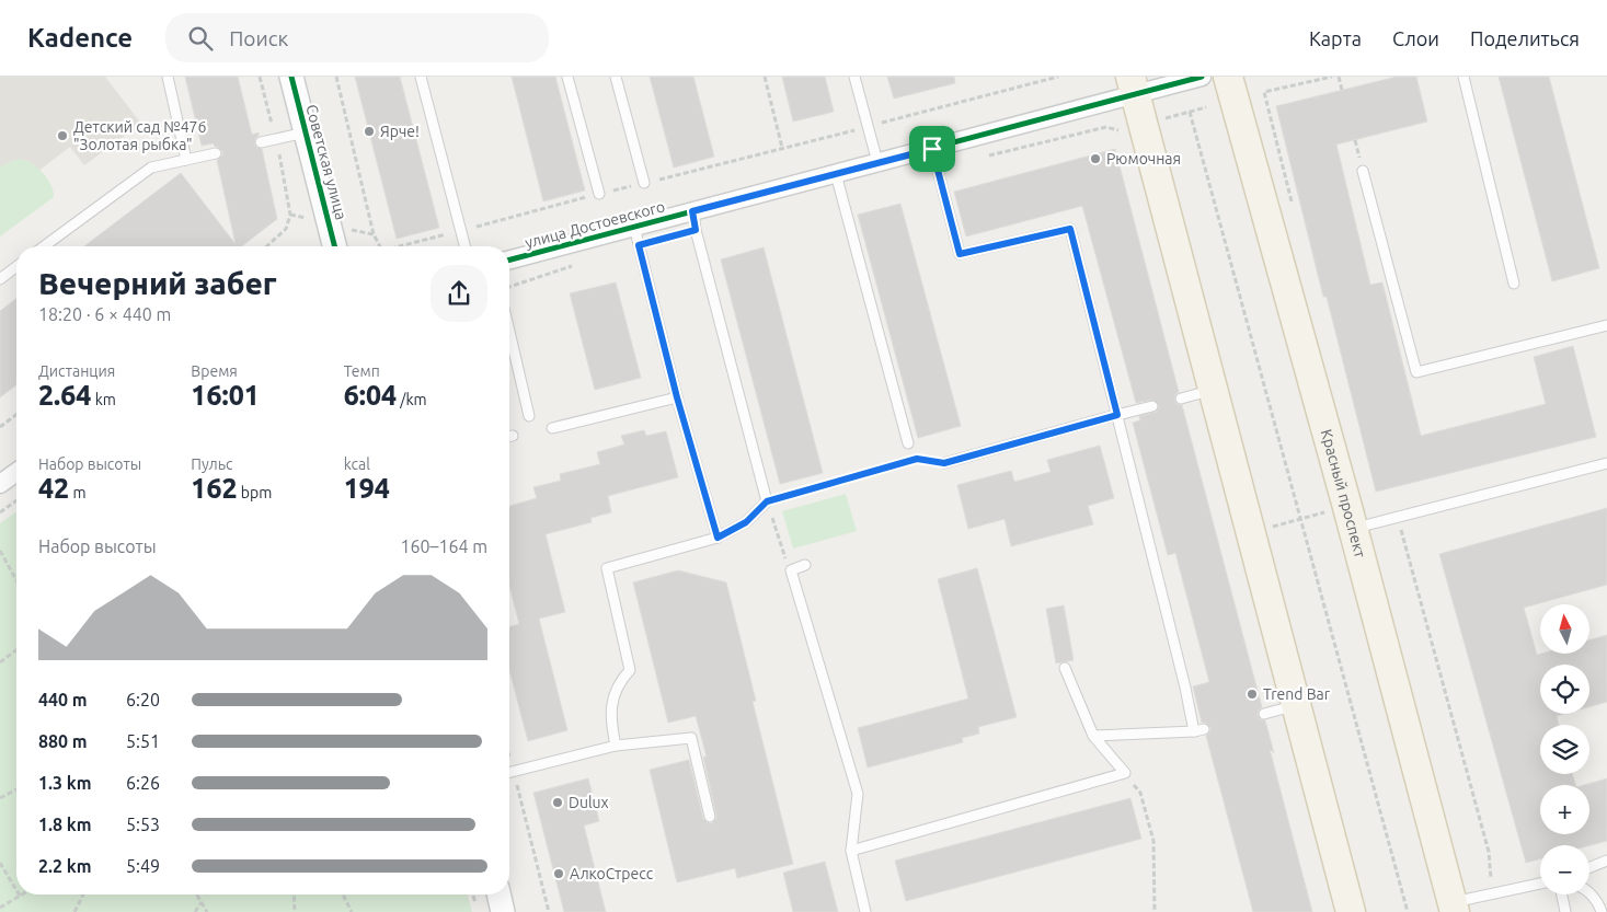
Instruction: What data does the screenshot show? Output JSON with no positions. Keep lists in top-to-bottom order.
{
  "streets": {
    "main road": ["Красный проспект"],
    "street": ["Советская улица", "улица Достоевского"]
  },
  "places": [
    "Ярче!",
    "Детский сад №476 \"Золотая рыбка\"",
    "Рюмочная",
    "Trend Bar",
    "Dulux",
    "АлкоСтресс"
  ],
  "north": "top",
  "page": {
    "header": "Kadence",
    "search": "Поиск",
    "nav": ["Карта", "Слои", "Поделиться"],
    "heading": ["Вечерний забег", "18:20 · 6 × 440 m"],
    "stats": [
      ["Дистанция", "2.64 km"],
      ["Время", "16:01"],
      ["Темп", "6:04 /km"],
      ["Набор высоты", "42 m"],
      ["Пульс", "162 bpm"],
      ["kcal", "194"]
    ],
    "chart": ["Набор высоты", "160–164 m"],
    "map_buttons": ["+", "−"],
    "list": [
      {
        "name": "440 m",
        "note": "6:20"
      },
      {
        "name": "880 m",
        "note": "5:51"
      },
      {
        "name": "1.3 km",
        "note": "6:26"
      },
      {
        "name": "1.8 km",
        "note": "5:53"
      },
      {
        "name": "2.2 km",
        "note": "5:49"
      }
    ]
  }
}
